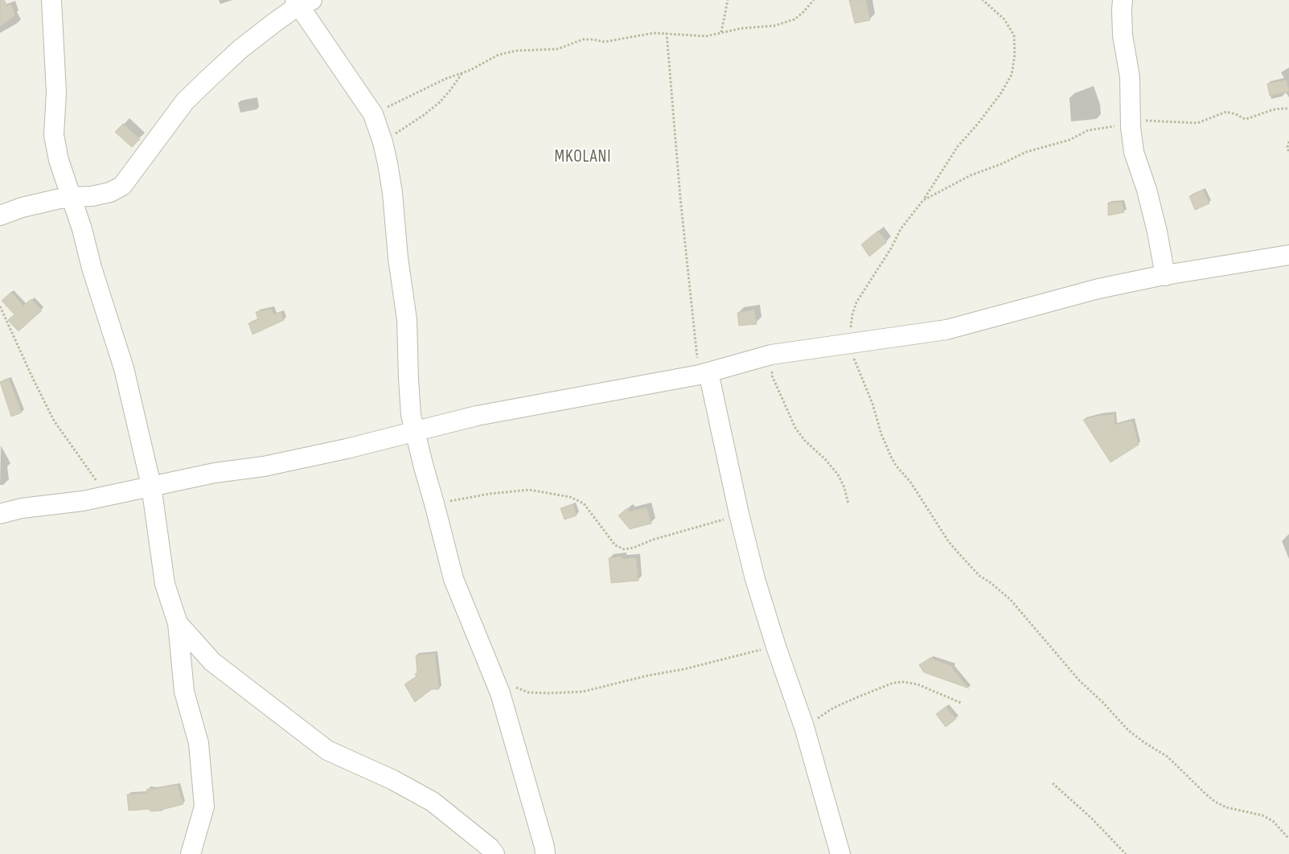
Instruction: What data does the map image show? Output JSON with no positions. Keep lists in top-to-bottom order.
{
  "districts": ["MKOLANI"]
}
